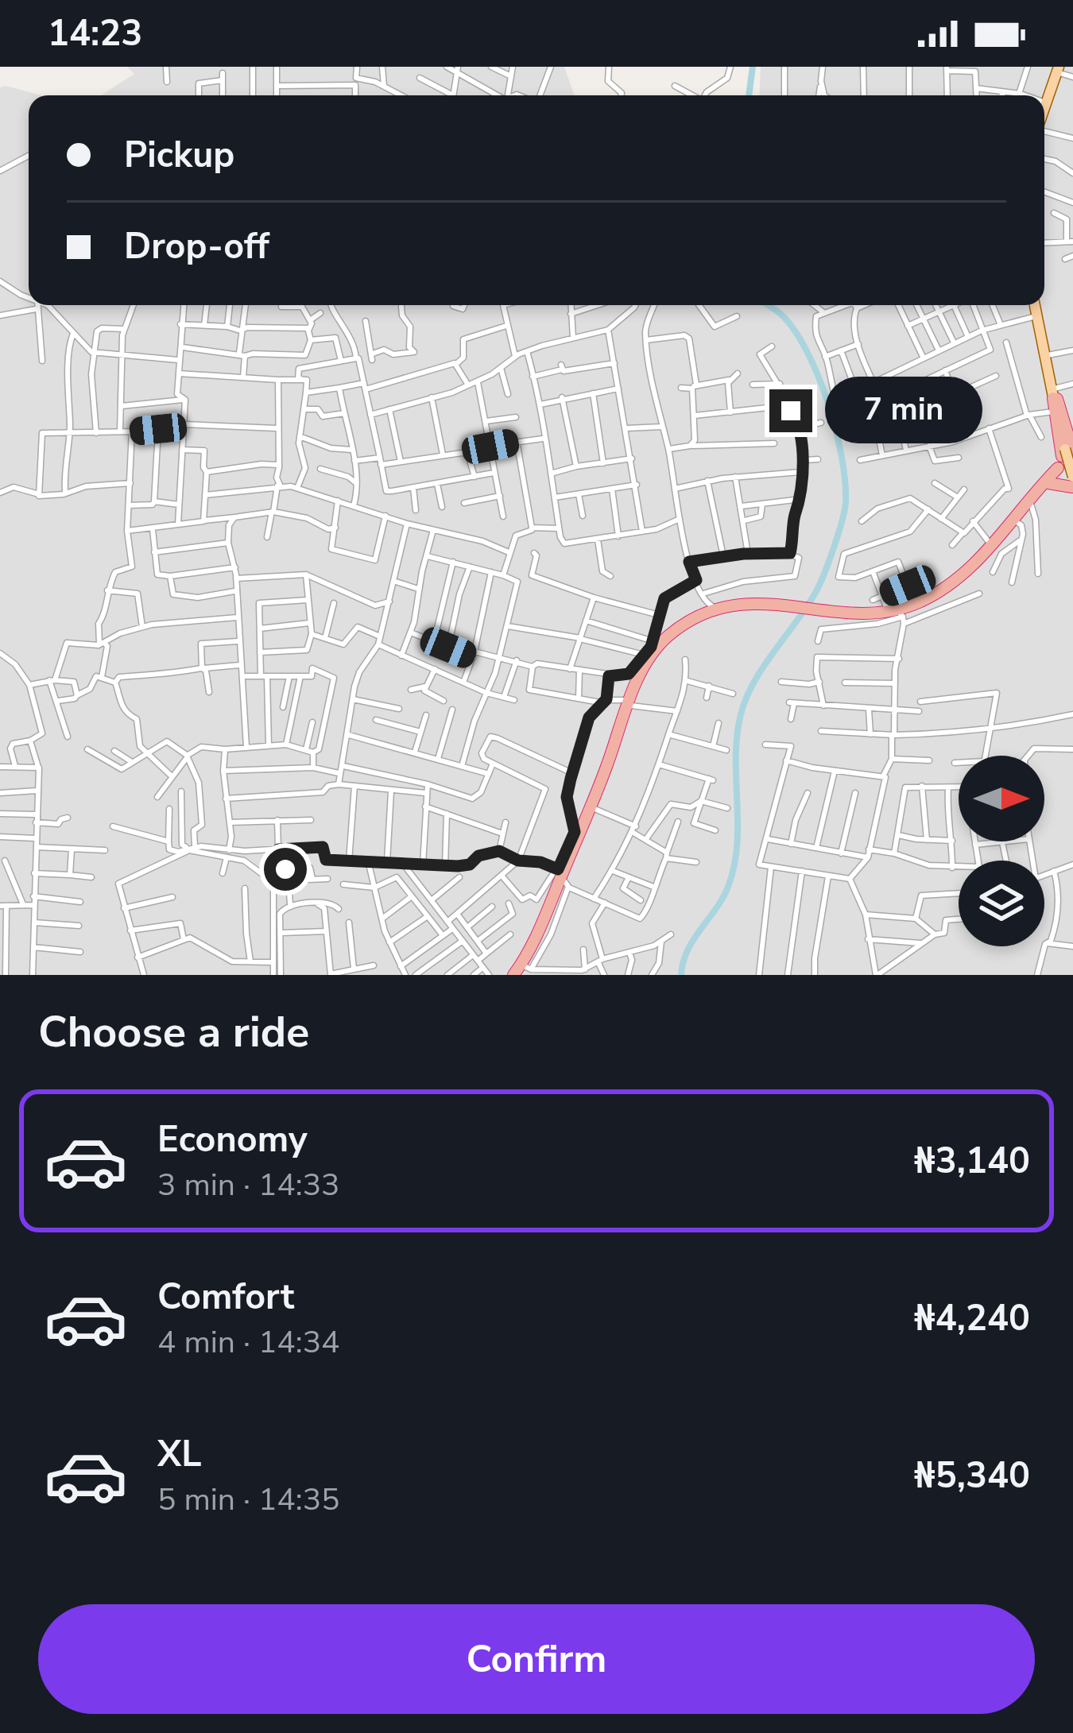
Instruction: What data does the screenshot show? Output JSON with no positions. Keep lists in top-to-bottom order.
{
  "north": "right",
  "page": {
    "status": "14:23",
    "banner": ["Pickup", "Drop-off"],
    "bubble": "7 min",
    "heading": "Choose a ride",
    "list": [
      {
        "name": "Economy",
        "note": "3 min · 14:33",
        "value": "₦3,140"
      },
      {
        "name": "Comfort",
        "note": "4 min · 14:34",
        "value": "₦4,240"
      },
      {
        "name": "XL",
        "note": "5 min · 14:35",
        "value": "₦5,340"
      }
    ],
    "buttons": "Confirm"
  }
}
